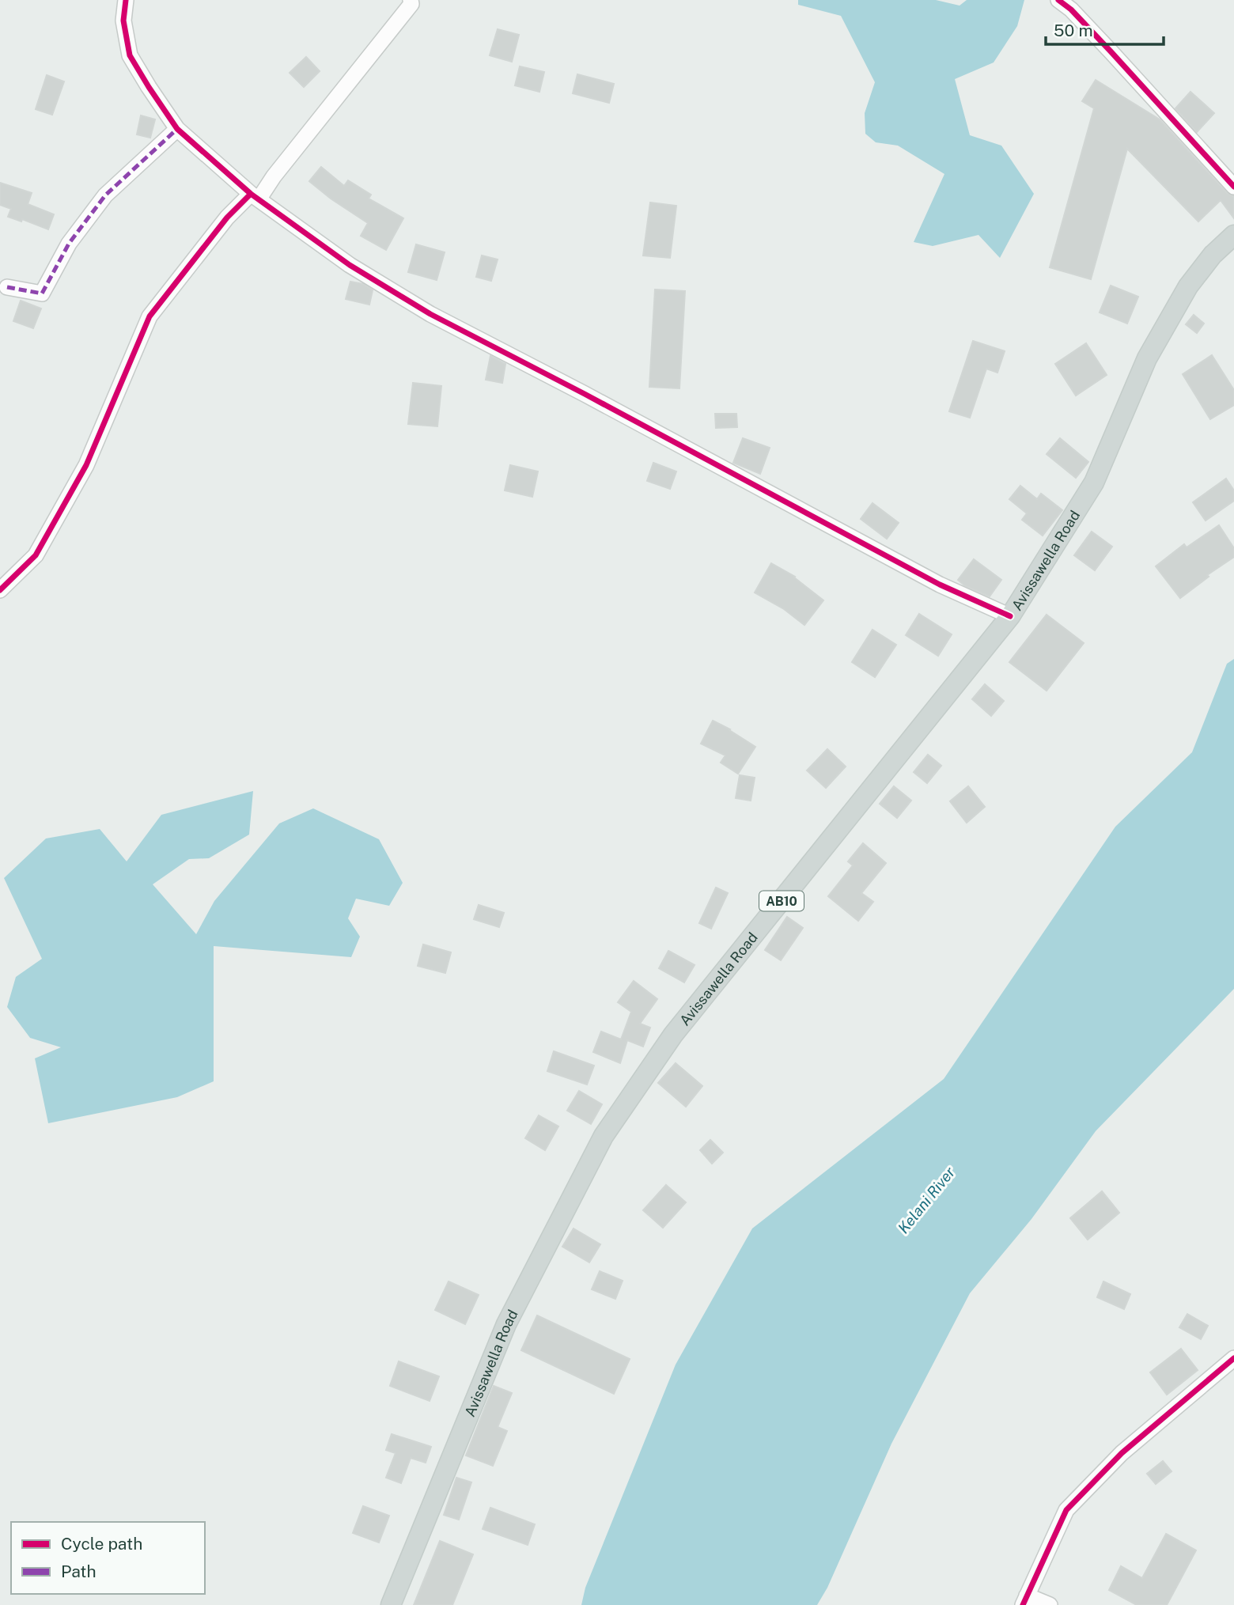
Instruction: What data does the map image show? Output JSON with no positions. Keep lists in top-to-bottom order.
{
  "streets": {
    "main road": ["Avissawella Road", "AB10"]
  },
  "water": ["Kelani River"],
  "legend": ["Cycle path", "Path"],
  "scale_bar": "50 m"
}
